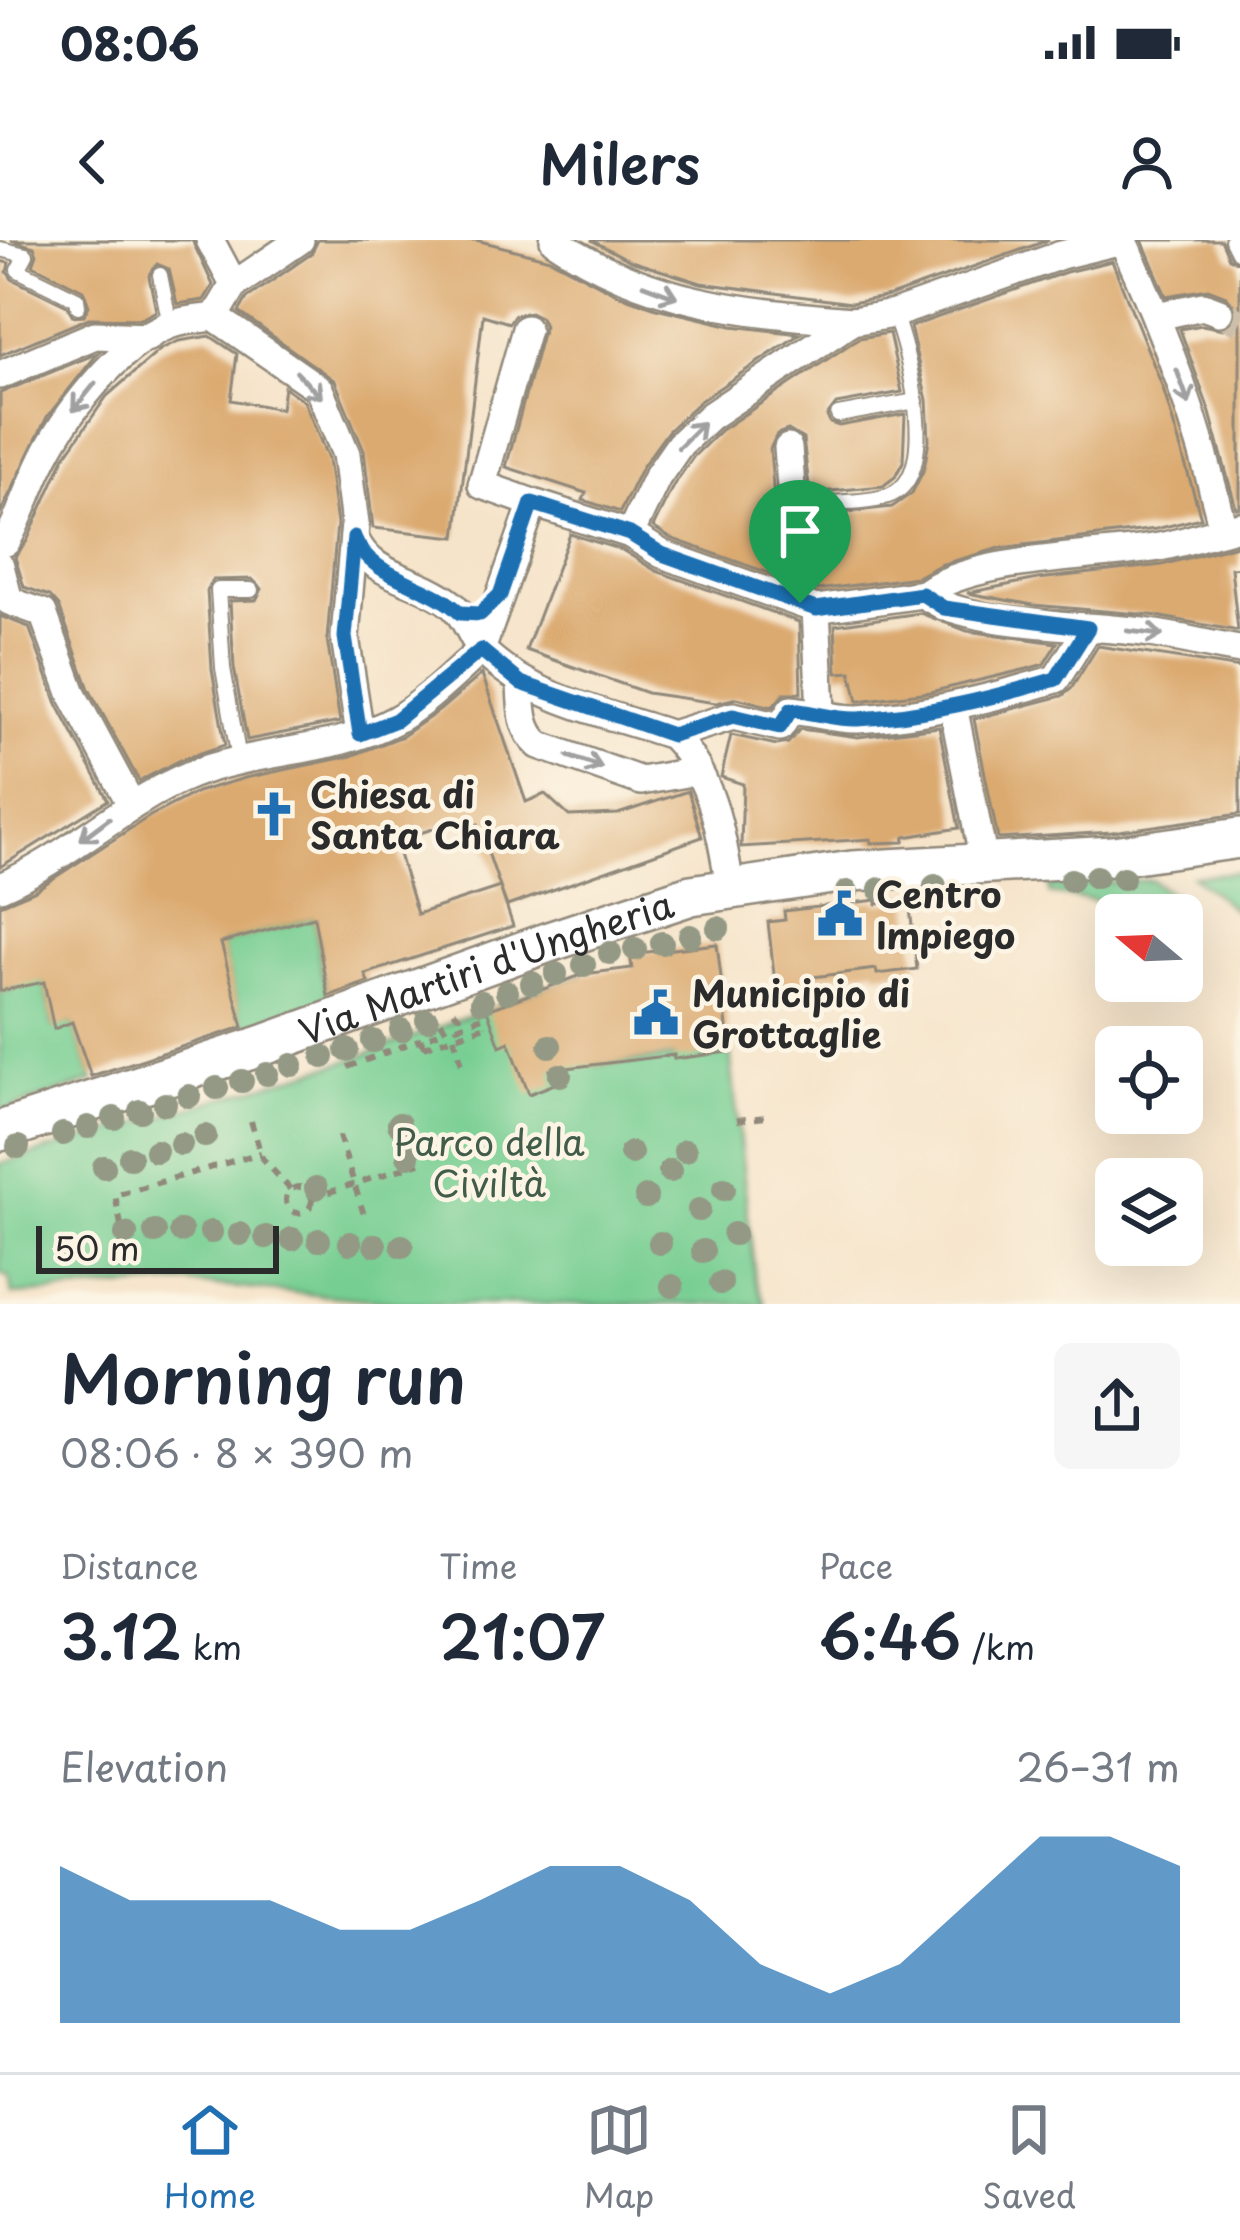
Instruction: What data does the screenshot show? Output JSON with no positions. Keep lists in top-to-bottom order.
{
  "streets": {
    "street": ["Via Martiri d'Ungheria"]
  },
  "parks": ["Parco della Civiltà"],
  "places": {
    "church": ["Chiesa di Santa Chiara"],
    "public building": ["Centro Impiego", "Municipio di Grottaglie"]
  },
  "scale_bar": "50 m",
  "north": "left",
  "page": {
    "status": "08:06",
    "header": "Milers",
    "scale": "50 m",
    "heading": ["Morning run", "08:06 · 8 × 390 m"],
    "stats": [
      ["Distance", "3.12 km"],
      ["Time", "21:07"],
      ["Pace", "6:46 /km"]
    ],
    "chart": ["Elevation", "26–31 m"],
    "tabs": ["Home", "Map", "Saved"]
  }
}
